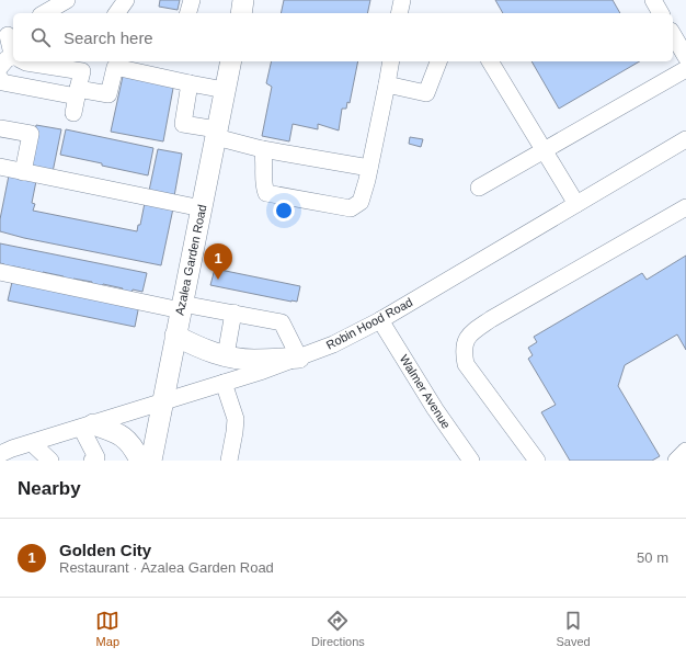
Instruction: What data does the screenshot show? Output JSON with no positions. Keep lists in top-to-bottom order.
{
  "streets": {
    "main road": ["Azalea Garden Road"],
    "street": ["Robin Hood Road", "Walmer Avenue"]
  },
  "crossings": [
    ["Azalea Garden Road", "Robin Hood Road"],
    ["Robin Hood Road", "Walmer Avenue"]
  ],
  "page": {
    "search": "Search here",
    "pins": "1",
    "heading": "Nearby",
    "list": [
      {
        "mark": "1",
        "name": "Golden City",
        "note": "Restaurant · Azalea Garden Road",
        "value": "50 m"
      }
    ],
    "nav": ["Map", "Directions", "Saved"]
  }
}
